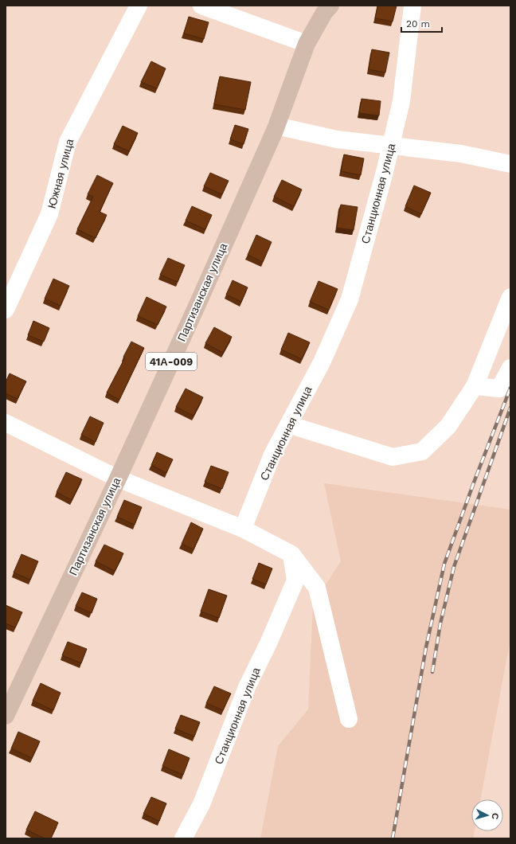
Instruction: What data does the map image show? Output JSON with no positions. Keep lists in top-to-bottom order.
{
  "streets": {
    "main road": ["Партизанская улица", "41А-009"],
    "street": ["Южная улица", "Станционная улица"]
  },
  "scale_bar": "20 m",
  "north": "right"
}
